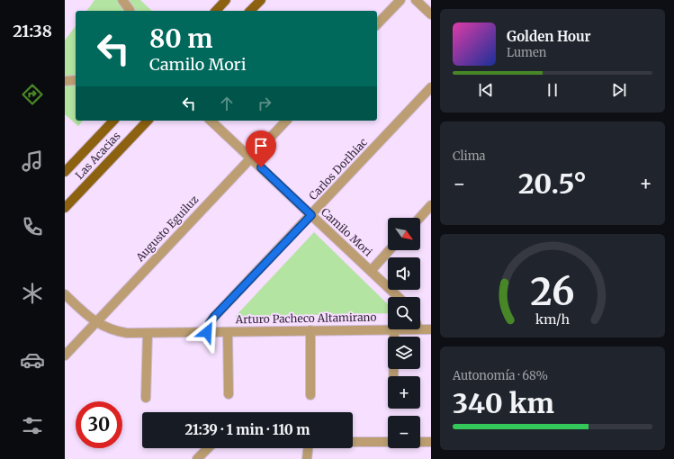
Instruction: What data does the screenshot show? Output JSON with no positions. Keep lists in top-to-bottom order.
{
  "streets": {
    "main road": ["Las Acacias"],
    "street": [
      "Carlos Dorlhiac",
      "Augusto Eguiluz",
      "Camilo Mori",
      "Arturo Pacheco Altamirano"
    ]
  },
  "crossings": [
    ["Carlos Dorlhiac", "Camilo Mori"],
    ["Carlos Dorlhiac", "Arturo Pacheco Altamirano"],
    ["Augusto Eguiluz", "Camilo Mori"],
    ["Augusto Eguiluz", "Arturo Pacheco Altamirano"]
  ],
  "north": "bottom right",
  "page": {
    "tabs": "21:38",
    "turn": ["80 m", "Camilo Mori"],
    "song": ["Golden Hour", "Lumen"],
    "tile": [
      "Clima",
      ["Autonomía · 68%", "340 km"]
    ],
    "heat": ["−", "20.5°", "+"],
    "map_buttons": ["+", "−"],
    "limit": "30",
    "trip": "21:39 · 1 min · 110 m",
    "gauge": ["26", "km/h"]
  }
}
